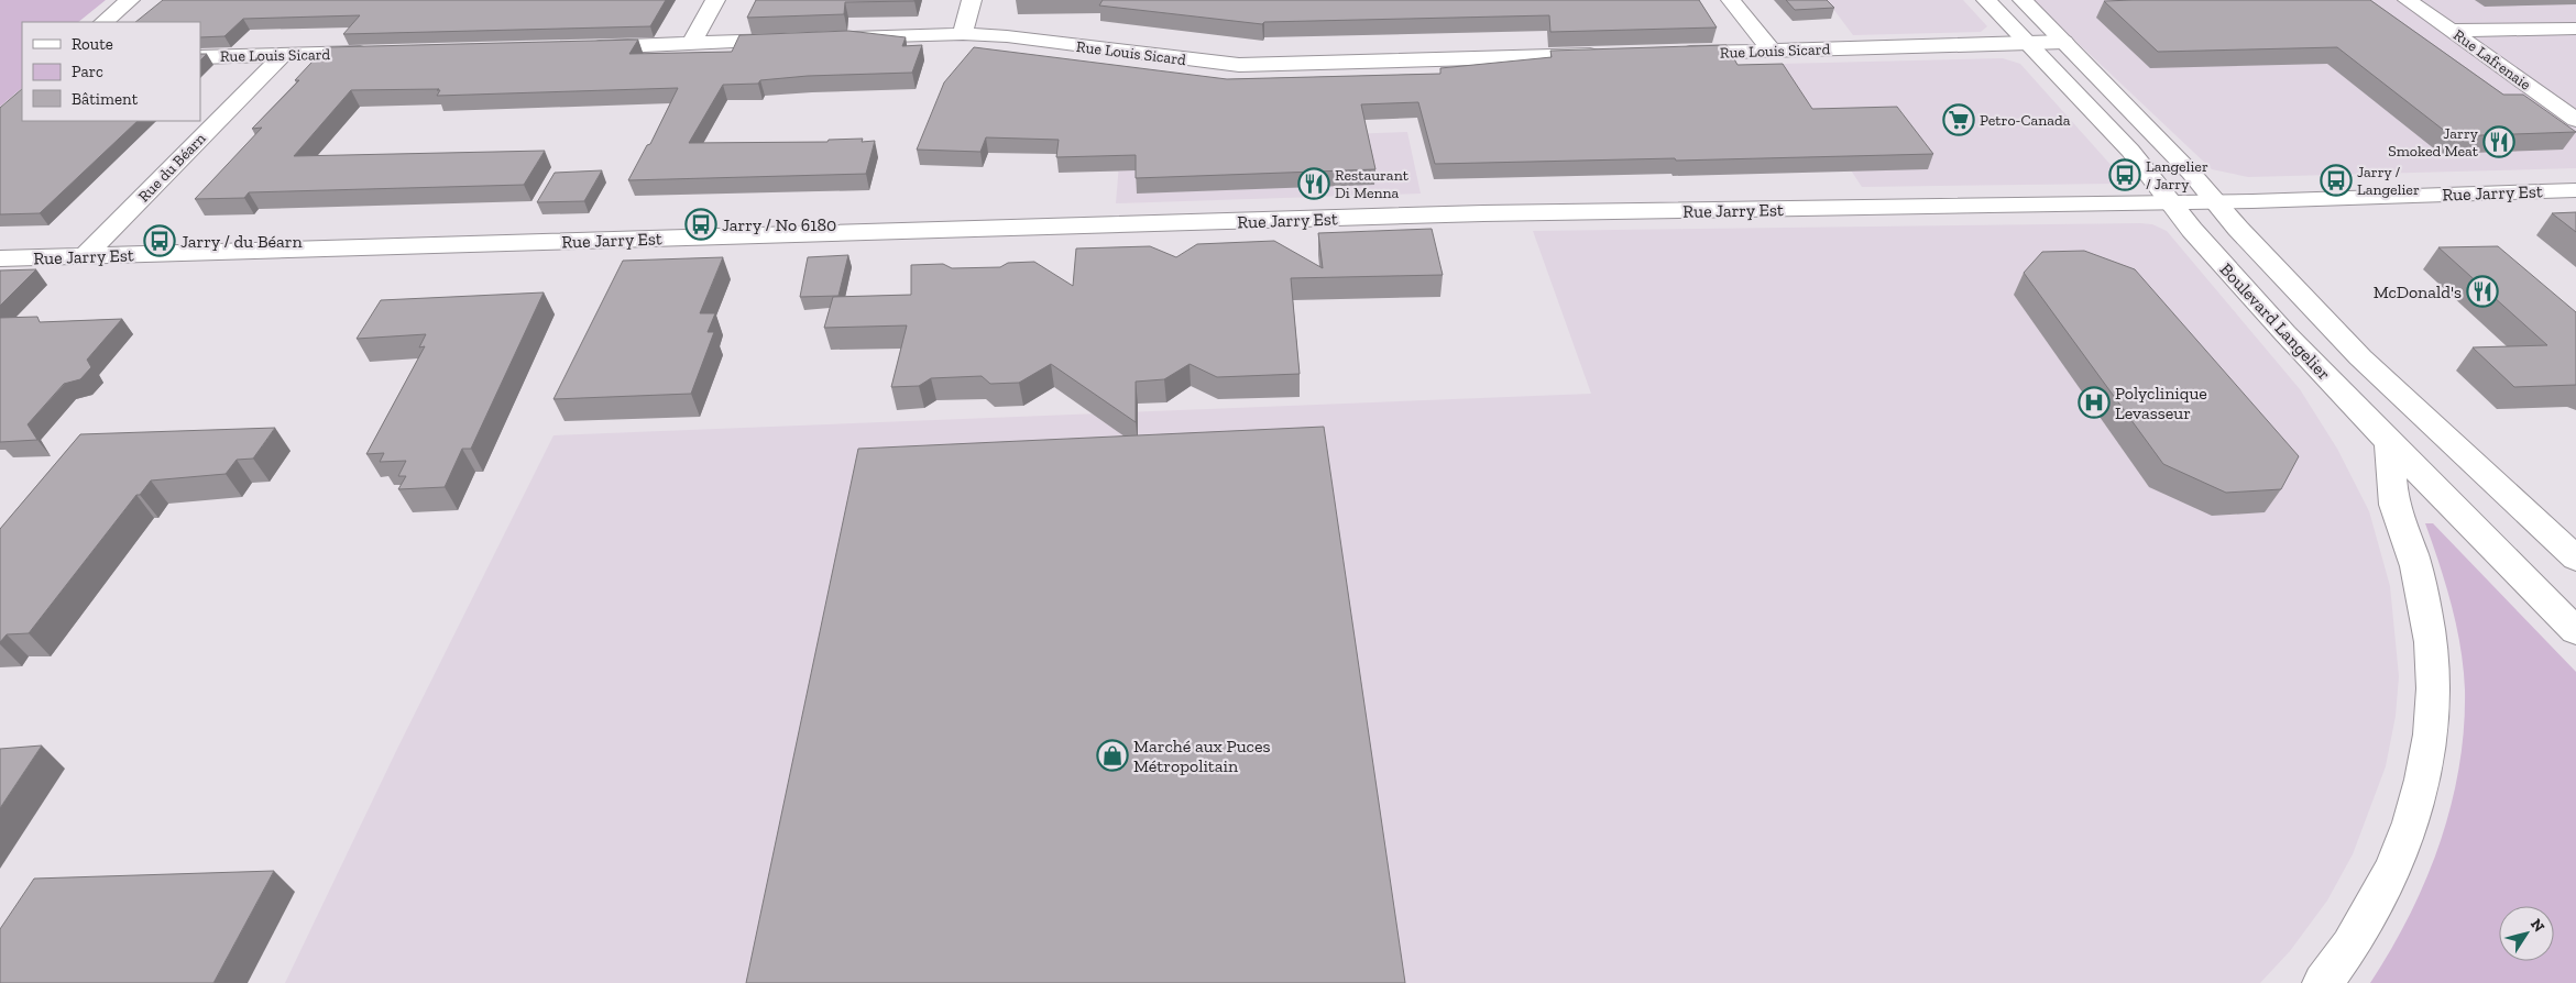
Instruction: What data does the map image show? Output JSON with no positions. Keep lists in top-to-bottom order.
{
  "streets": {
    "street": [
      "Rue Louis Sicard",
      "Rue Lafrenaie",
      "Rue du Béarn",
      "Rue Jarry Est",
      "Boulevard Langelier"
    ]
  },
  "crossings": [
    ["Rue Louis Sicard", "Rue du Béarn"],
    ["Rue Louis Sicard", "Boulevard Langelier"],
    ["Rue du Béarn", "Rue Jarry Est"],
    ["Rue Jarry Est", "Boulevard Langelier"]
  ],
  "places": {
    "supermarket": ["Petro-Canada"],
    "restaurant": ["Jarry Smoked Meat", "Restaurant Di Menna", "McDonald's"],
    "bus stop": [
      "Langelier / Jarry",
      "Jarry / Langelier",
      "Jarry / No 6180",
      "Jarry / du Béarn"
    ],
    "hospital": ["Polyclinique Levasseur"],
    "shop": ["Marché aux Puces Métropolitain"]
  },
  "legend": ["Route", "Parc", "Bâtiment"],
  "north": "top right"
}
